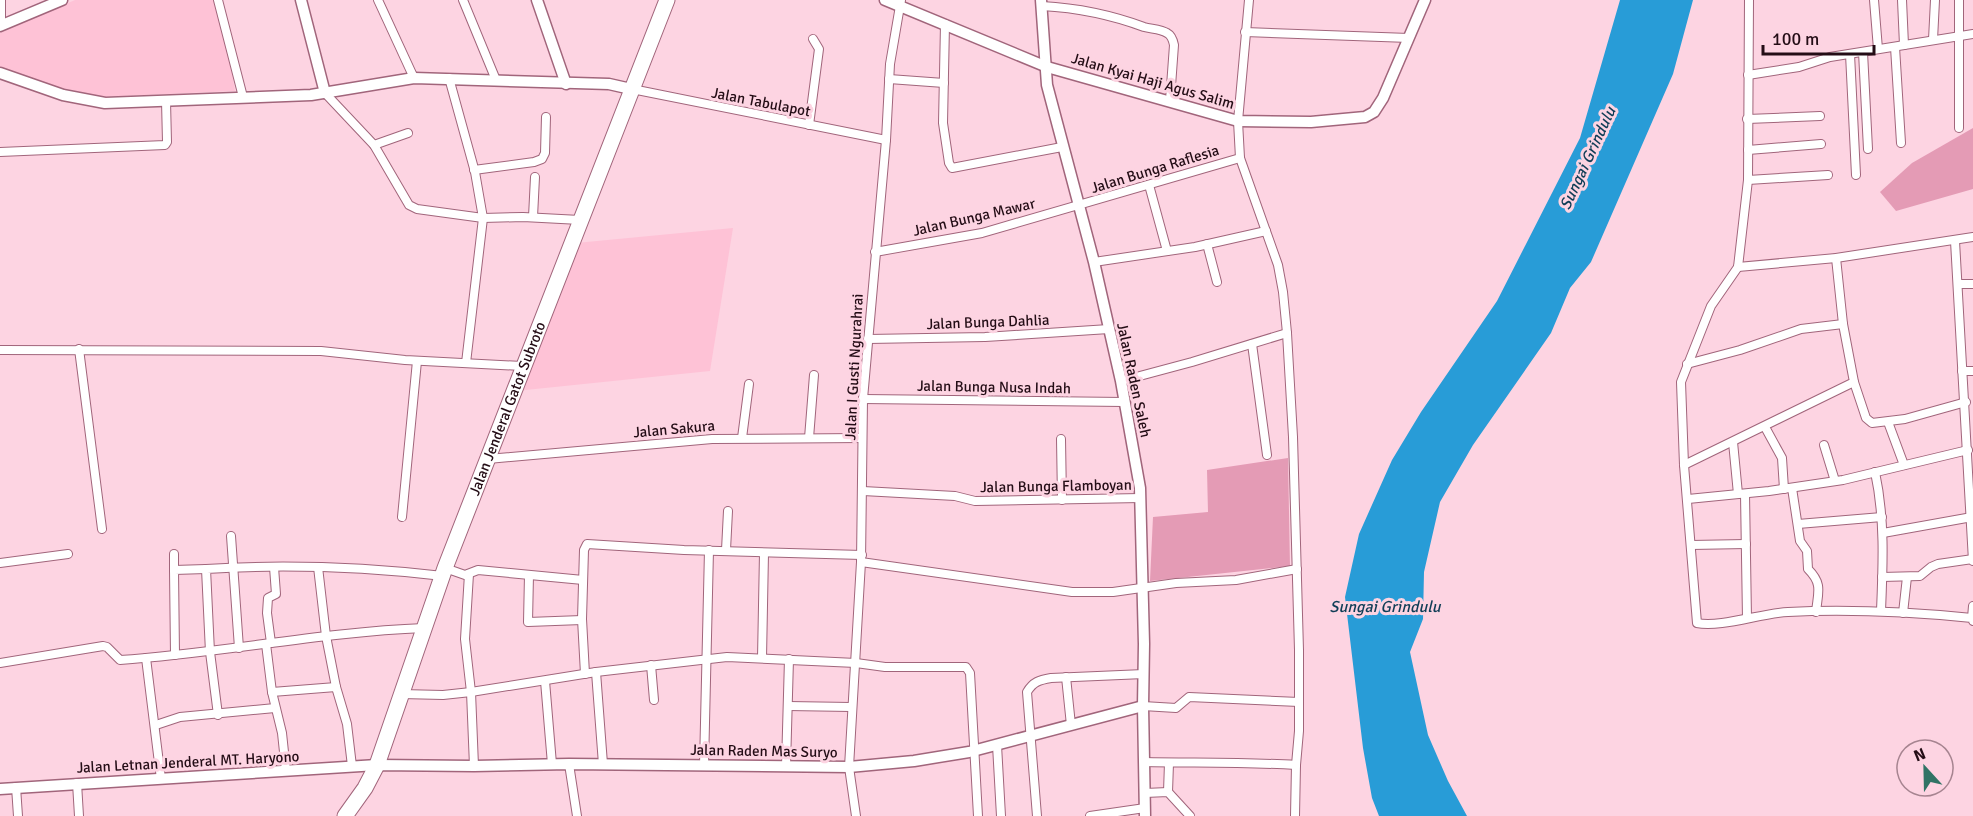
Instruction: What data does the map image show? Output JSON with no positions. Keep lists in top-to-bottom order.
{
  "streets": {
    "highway": ["Jalan Jenderal Gatot Subroto"],
    "street": [
      "Jalan Kyai Haji Agus Salim",
      "Jalan Tabulapot",
      "Jalan Bunga Raflesia",
      "Jalan Bunga Mawar",
      "Jalan Bunga Dahlia",
      "Jalan I Gusti Ngurahrai",
      "Jalan Raden Saleh",
      "Jalan Bunga Nusa Indah",
      "Jalan Sakura",
      "Jalan Bunga Flamboyan",
      "Jalan Raden Mas Suryo",
      "Jalan Letnan Jenderal MT. Haryono"
    ]
  },
  "crossings": [
    ["Jalan Kyai Haji Agus Salim", "Jalan I Gusti Ngurahrai"],
    ["Jalan Kyai Haji Agus Salim", "Jalan Raden Saleh"],
    ["Jalan Tabulapot", "Jalan I Gusti Ngurahrai"],
    ["Jalan Tabulapot", "Jalan Jenderal Gatot Subroto"],
    ["Jalan Bunga Raflesia", "Jalan Bunga Mawar"],
    ["Jalan Bunga Raflesia", "Jalan Raden Saleh"],
    ["Jalan Bunga Mawar", "Jalan I Gusti Ngurahrai"],
    ["Jalan Bunga Mawar", "Jalan Raden Saleh"],
    ["Jalan Bunga Dahlia", "Jalan I Gusti Ngurahrai"],
    ["Jalan Bunga Dahlia", "Jalan Raden Saleh"],
    ["Jalan I Gusti Ngurahrai", "Jalan Bunga Nusa Indah"],
    ["Jalan I Gusti Ngurahrai", "Jalan Sakura"],
    ["Jalan I Gusti Ngurahrai", "Jalan Bunga Flamboyan"],
    ["Jalan I Gusti Ngurahrai", "Jalan Raden Mas Suryo"],
    ["Jalan Raden Saleh", "Jalan Bunga Nusa Indah"],
    ["Jalan Raden Saleh", "Jalan Bunga Flamboyan"],
    ["Jalan Raden Saleh", "Jalan Raden Mas Suryo"],
    ["Jalan Jenderal Gatot Subroto", "Jalan Sakura"],
    ["Jalan Jenderal Gatot Subroto", "Jalan Raden Mas Suryo"],
    ["Jalan Jenderal Gatot Subroto", "Jalan Letnan Jenderal MT. Haryono"],
    ["Jalan Raden Mas Suryo", "Jalan Letnan Jenderal MT. Haryono"]
  ],
  "water": ["Sungai Grindulu"],
  "scale_bar": "100 m",
  "north": "top"
}
